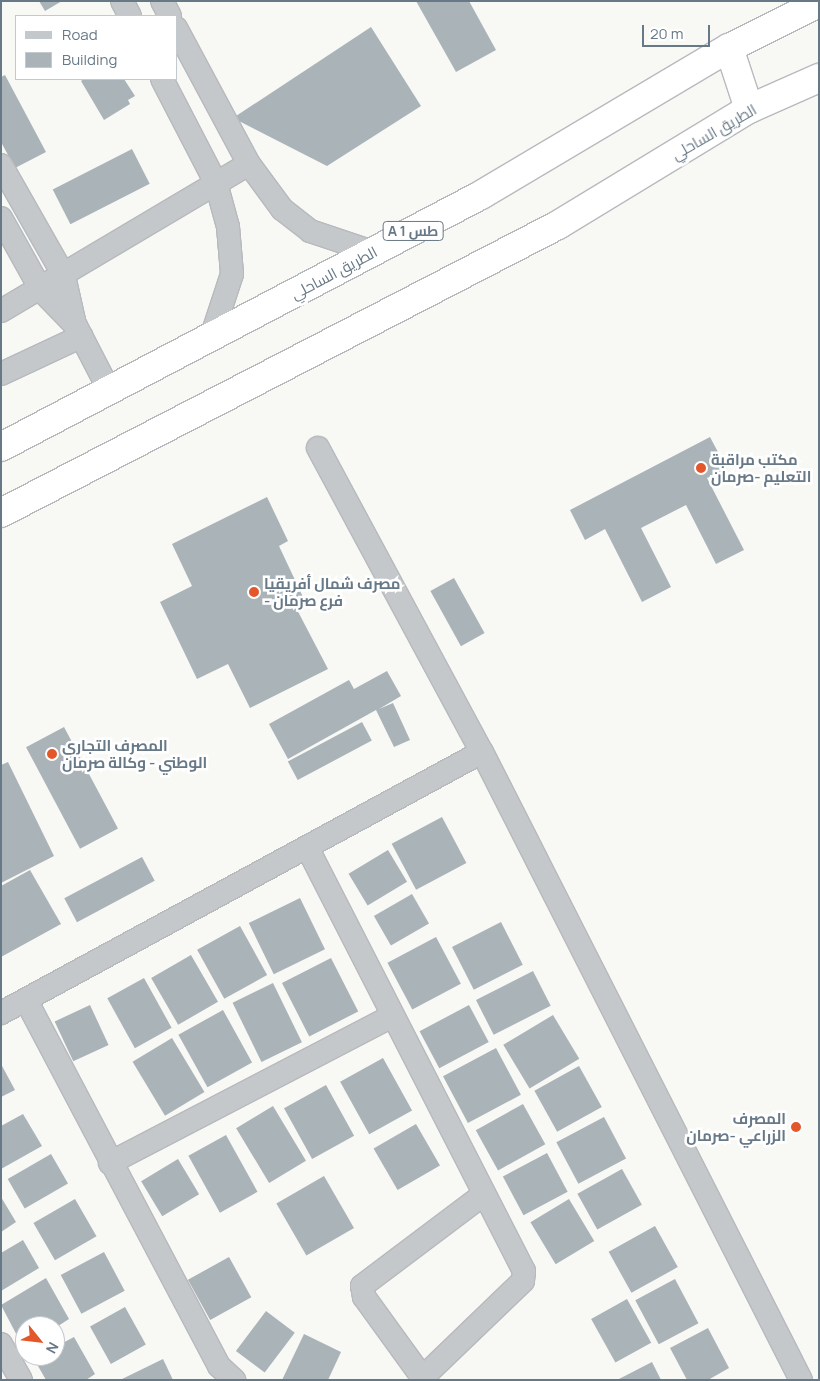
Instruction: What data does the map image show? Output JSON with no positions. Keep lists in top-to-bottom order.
{
  "streets": {
    "highway": ["الطريق الساحلي", "A 1 طس"]
  },
  "places": [
    "مكتب مراقبة التعليم -صرمان",
    "مصرف شمال أفريقيا - فرع صرمان",
    "المصرف التجاري الوطني - وكالة صرمان",
    "المصرف الزراعي -صرمان"
  ],
  "legend": ["Road", "Building"],
  "scale_bar": "20 m",
  "north": "bottom right"
}
